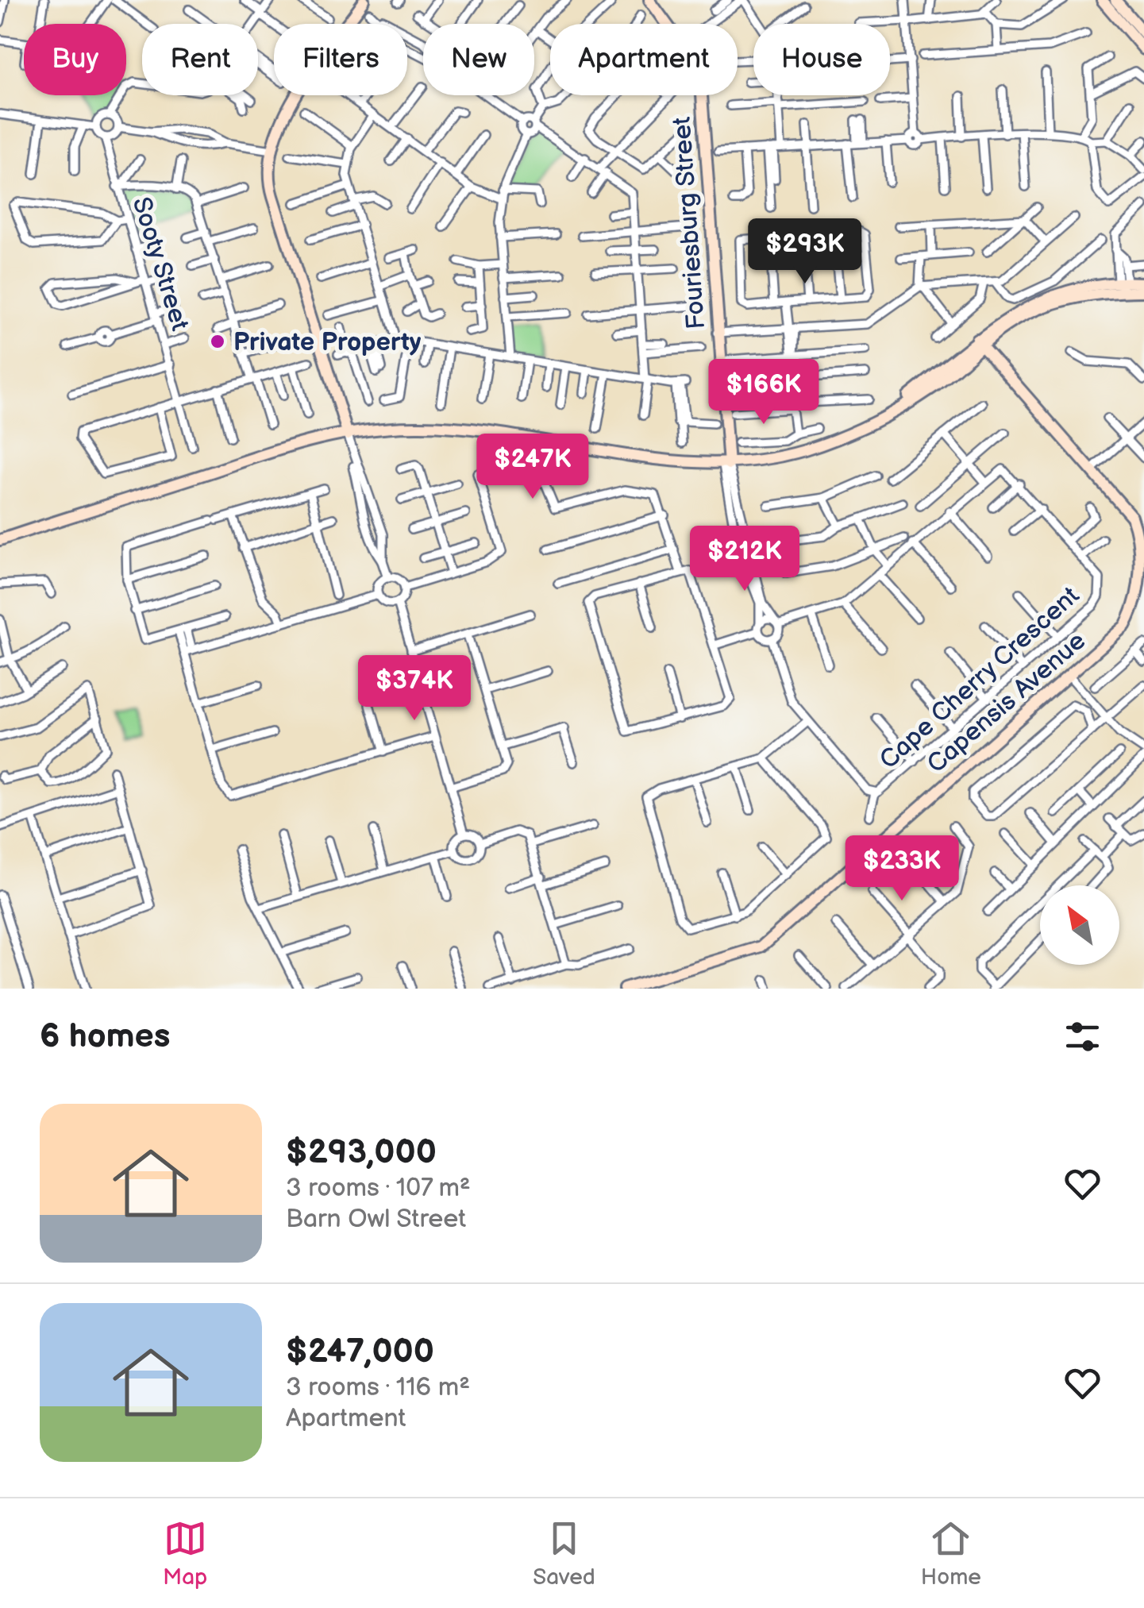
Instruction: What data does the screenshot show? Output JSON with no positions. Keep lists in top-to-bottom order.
{
  "streets": {
    "street": [
      "Fouriesburg Street",
      "Sooty Street",
      "Cape Cherry Crescent",
      "Capensis Avenue"
    ]
  },
  "places": ["Private Property"],
  "north": "top left",
  "page": {
    "chip": [
      "Buy",
      "Rent",
      "Filters",
      "New",
      "Apartment",
      "House"
    ],
    "price": [
      "$293K",
      "$166K",
      "$247K",
      "$212K",
      "$374K",
      "$233K"
    ],
    "heading": "6 homes",
    "list": [
      {
        "name": "$293,000",
        "note": "3 rooms · 107 m² · Barn Owl Street"
      },
      {
        "name": "$247,000",
        "note": "3 rooms · 116 m² · Apartment"
      }
    ],
    "tabs": ["Map", "Saved", "Home"]
  }
}
